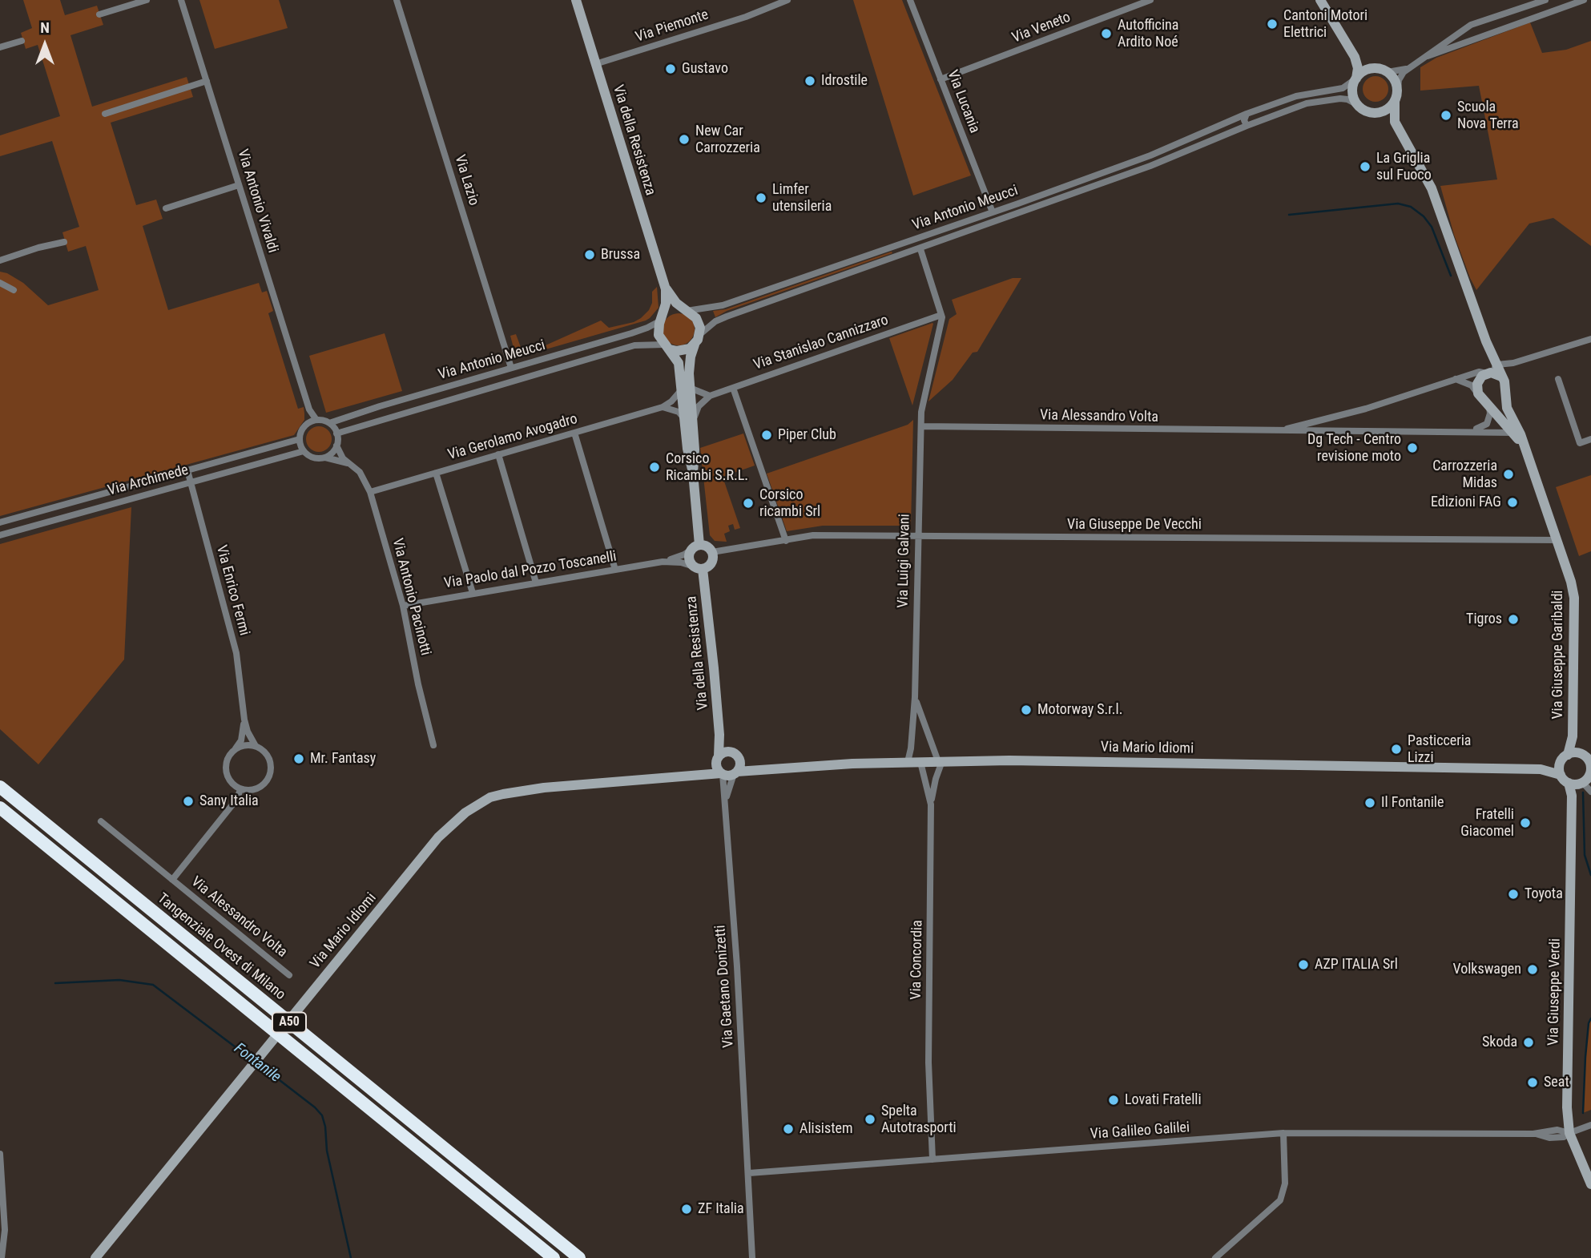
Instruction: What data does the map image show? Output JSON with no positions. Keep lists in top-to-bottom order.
{
  "streets": {
    "highway": ["Tangenziale Ovest di Milano", "A50"],
    "street": [
      "Via Piemonte",
      "Via Veneto",
      "Via Lucania",
      "Via della Resistenza",
      "Via Lazio",
      "Via Antonio Vivaldi",
      "Via Antonio Meucci",
      "Via Stanislao Cannizzaro",
      "Via Alessandro Volta",
      "Via Gerolamo Avogadro",
      "Via Archimede",
      "Via Giuseppe De Vecchi",
      "Via Luigi Galvani",
      "Via Paolo dal Pozzo Toscanelli",
      "Via Enrico Fermi",
      "Via Antonio Pacinotti",
      "Via Giuseppe Garibaldi",
      "Via Mario Idiomi",
      "Via Concordia",
      "Via Gaetano Donizetti",
      "Via Giuseppe Verdi",
      "Via Galileo Galilei"
    ]
  },
  "crossings": [
    ["Via Piemonte", "Via della Resistenza"],
    ["Via Veneto", "Via Lucania"],
    ["Via Lucania", "Via Antonio Meucci"],
    ["Via della Resistenza", "Via Antonio Meucci"],
    ["Via della Resistenza", "Via Giuseppe De Vecchi"],
    ["Via della Resistenza", "Via Paolo dal Pozzo Toscanelli"],
    ["Via della Resistenza", "Via Mario Idiomi"],
    ["Via della Resistenza", "Via Gaetano Donizetti"],
    ["Via Lazio", "Via Antonio Meucci"],
    ["Via Antonio Vivaldi", "Via Antonio Meucci"],
    ["Via Antonio Vivaldi", "Via Archimede"],
    ["Via Antonio Vivaldi", "Via Antonio Pacinotti"],
    ["Via Antonio Meucci", "Via Archimede"],
    ["Via Antonio Meucci", "Via Antonio Pacinotti"],
    ["Via Stanislao Cannizzaro", "Via Luigi Galvani"],
    ["Via Alessandro Volta", "Via Luigi Galvani"],
    ["Via Alessandro Volta", "Via Giuseppe Garibaldi"],
    ["Via Gerolamo Avogadro", "Via Antonio Pacinotti"],
    ["Via Archimede", "Via Enrico Fermi"],
    ["Via Archimede", "Via Antonio Pacinotti"],
    ["Via Giuseppe De Vecchi", "Via Luigi Galvani"],
    ["Via Giuseppe De Vecchi", "Via Paolo dal Pozzo Toscanelli"],
    ["Via Giuseppe De Vecchi", "Via Giuseppe Garibaldi"],
    ["Via Luigi Galvani", "Via Mario Idiomi"],
    ["Via Paolo dal Pozzo Toscanelli", "Via Antonio Pacinotti"],
    ["Via Giuseppe Garibaldi", "Via Mario Idiomi"],
    ["Via Mario Idiomi", "Via Concordia"],
    ["Via Mario Idiomi", "Via Gaetano Donizetti"],
    ["Via Concordia", "Via Galileo Galilei"],
    ["Via Gaetano Donizetti", "Via Galileo Galilei"],
    ["Via Giuseppe Verdi", "Via Galileo Galilei"]
  ],
  "water": ["Fontanile"],
  "places": [
    "Cantoni Motori Elettrici",
    "Autofficina Ardito Noé",
    "Gustavo",
    "Idrostile",
    "Scuola Nova Terra",
    "New Car Carrozzeria",
    "La Griglia sul Fuoco",
    "Limfer utensileria",
    "Brussa",
    "Piper Club",
    "Dg Tech - Centro revisione moto",
    "Corsico Ricambi S.R.L.",
    "Carrozzeria Midas",
    "Edizioni FAG",
    "Corsico ricambi Srl",
    "Tigros",
    "Motorway S.r.l.",
    "Pasticceria Lizzi",
    "Mr. Fantasy",
    "Sany Italia",
    "Il Fontanile",
    "Fratelli Giacomel",
    "Toyota",
    "AZP ITALIA Srl",
    "Volkswagen",
    "Skoda",
    "Seat",
    "Lovati Fratelli",
    "Spelta Autotrasporti",
    "Alisistem",
    "ZF Italia"
  ],
  "north": "top"
}
